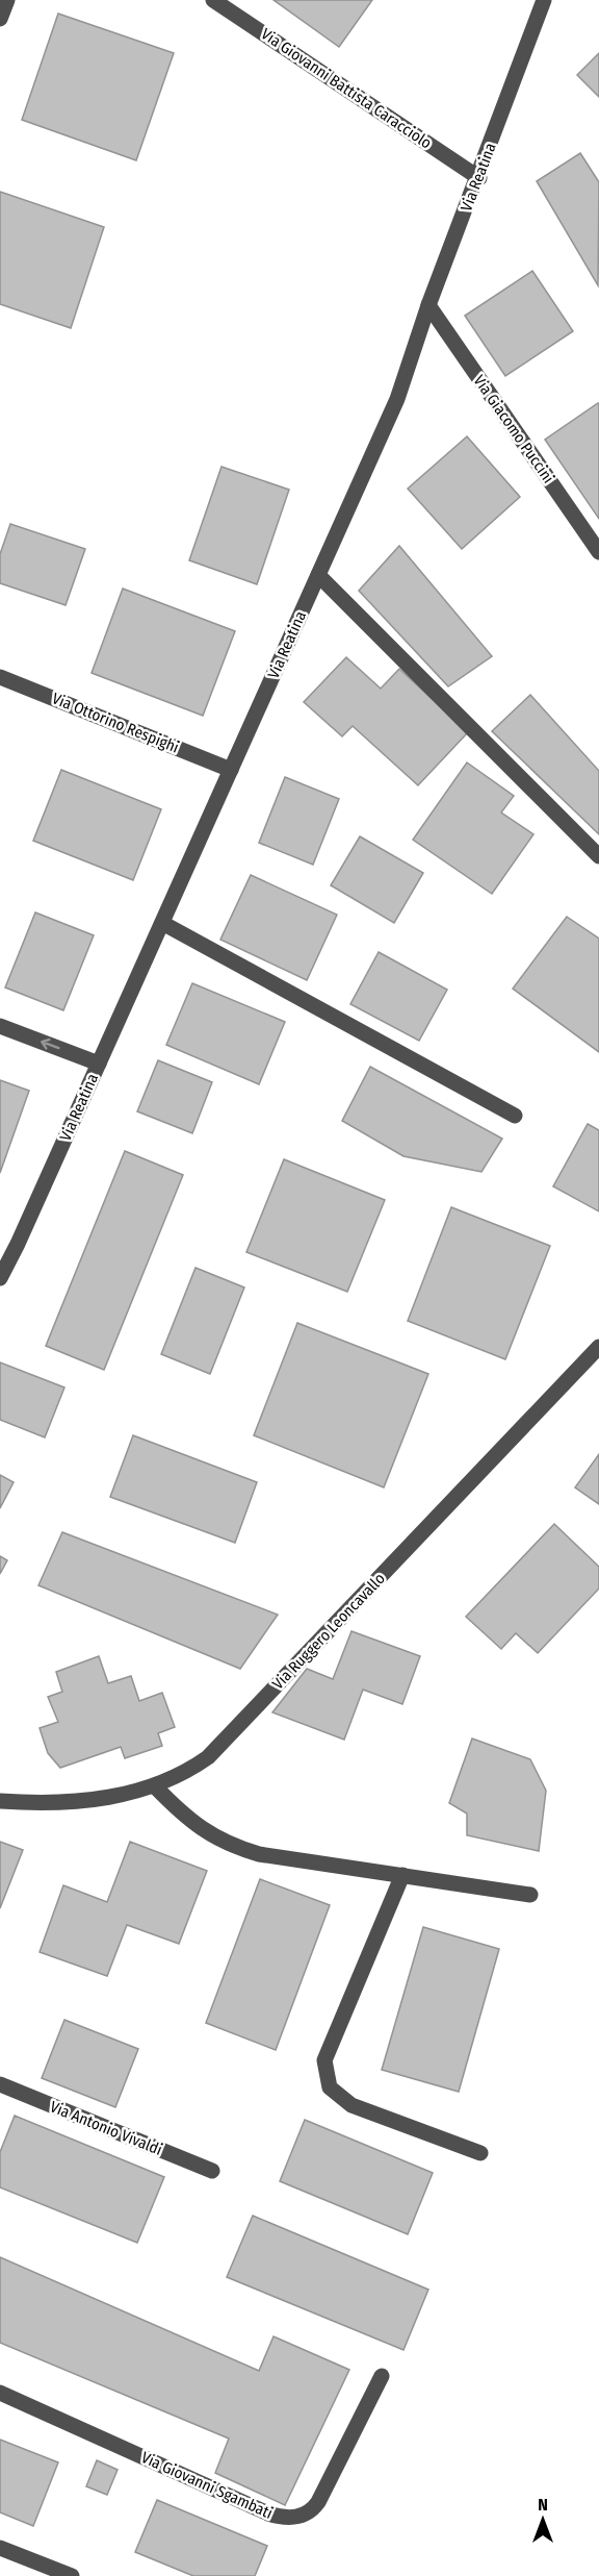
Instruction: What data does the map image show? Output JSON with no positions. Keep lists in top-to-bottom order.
{
  "streets": {
    "street": [
      "Via Giovanni Battista Caracciolo",
      "Via Reatina",
      "Via Giacomo Puccini",
      "Via Ottorino Respighi",
      "Via Ruggero Leoncavallo",
      "Via Antonio Vivaldi",
      "Via Giovanni Sgambati"
    ]
  },
  "crossings": [
    ["Via Giovanni Battista Caracciolo", "Via Reatina"],
    ["Via Reatina", "Via Giacomo Puccini"],
    ["Via Reatina", "Via Ottorino Respighi"]
  ],
  "north": "top"
}
